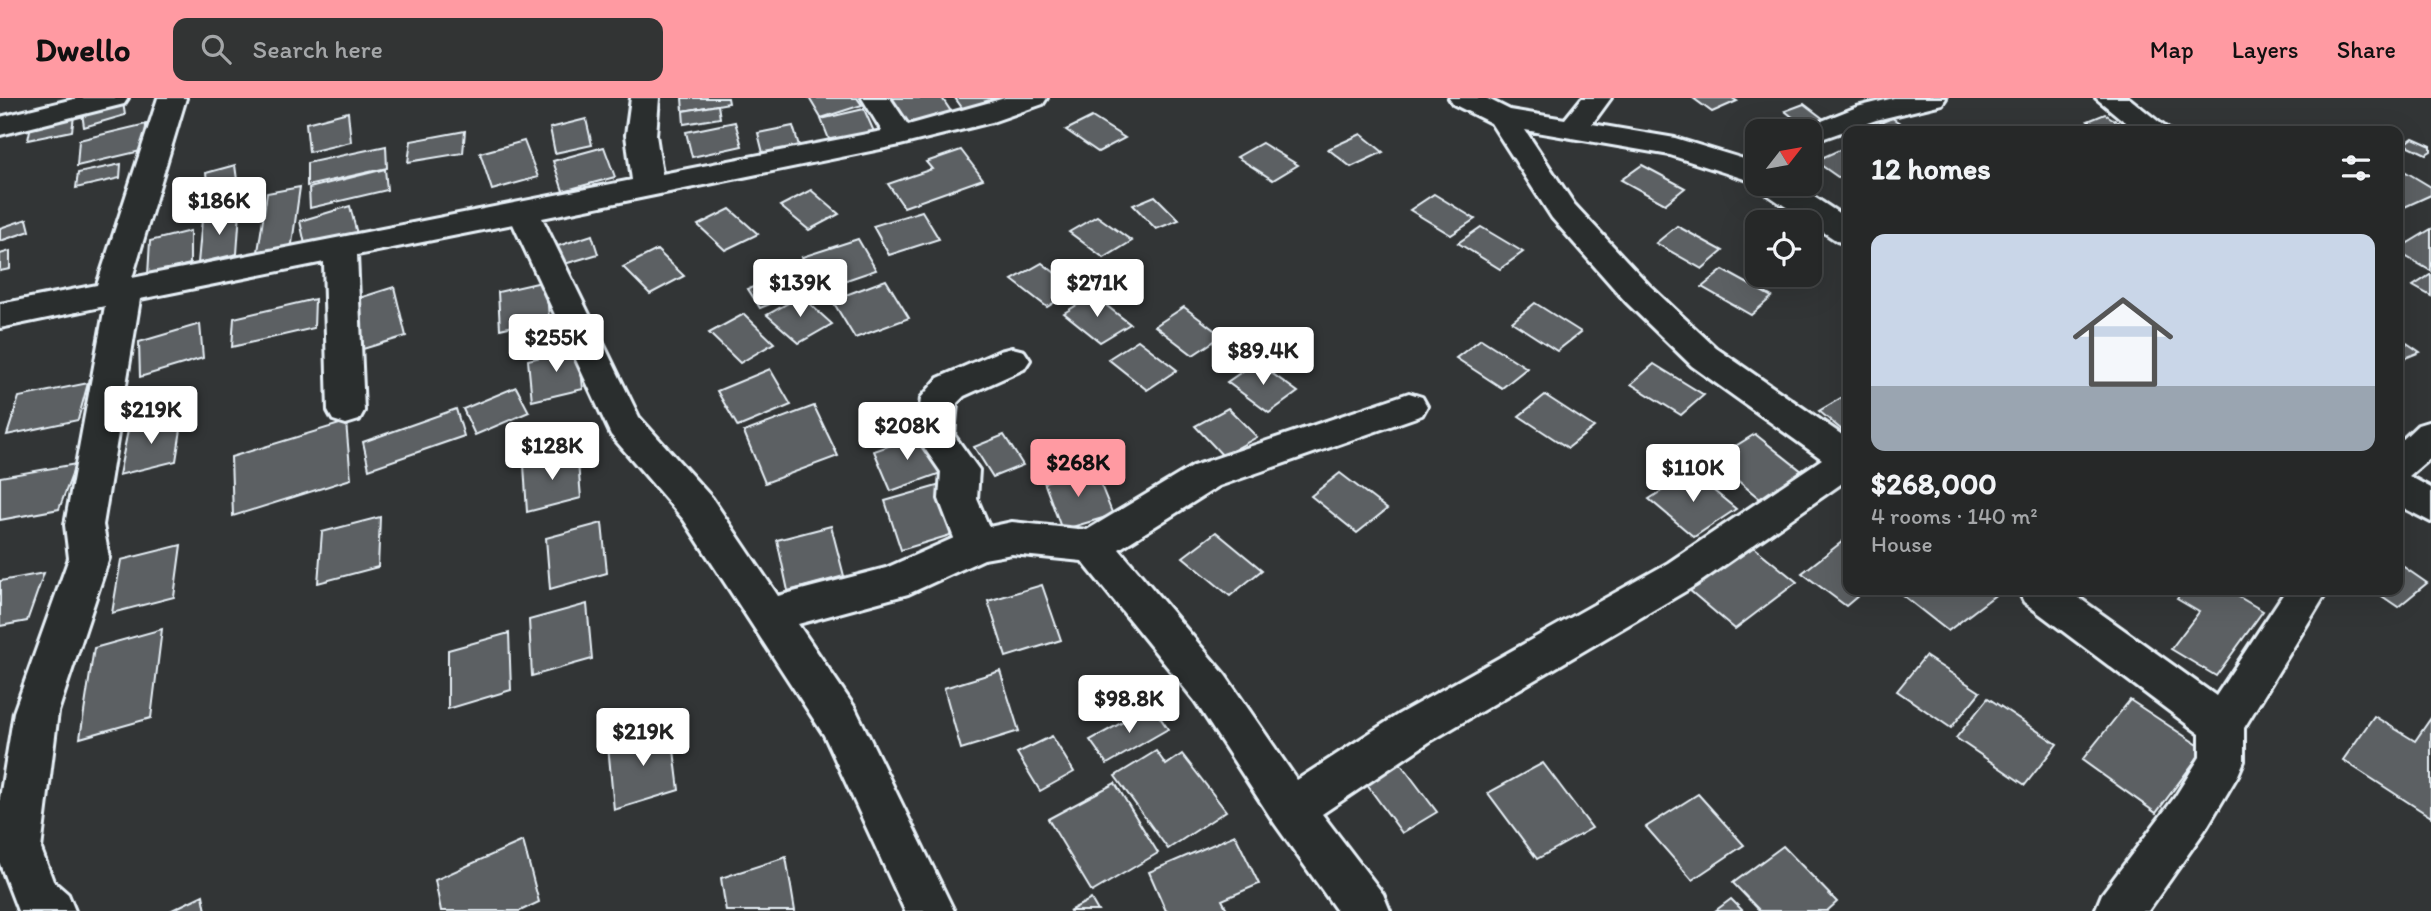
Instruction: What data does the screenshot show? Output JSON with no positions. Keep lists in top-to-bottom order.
{
  "north": "top right",
  "page": {
    "header": "Dwello",
    "search": "Search here",
    "nav": ["Map", "Layers", "Share"],
    "heading": "12 homes",
    "price": [
      "$186K",
      "$139K",
      "$271K",
      "$255K",
      "$89.4K",
      "$219K",
      "$208K",
      "$128K",
      "$268K",
      "$110K",
      "$98.8K",
      "$219K"
    ],
    "list": [
      {
        "name": "$268,000",
        "note": "4 rooms · 140 m² · House"
      }
    ]
  }
}
